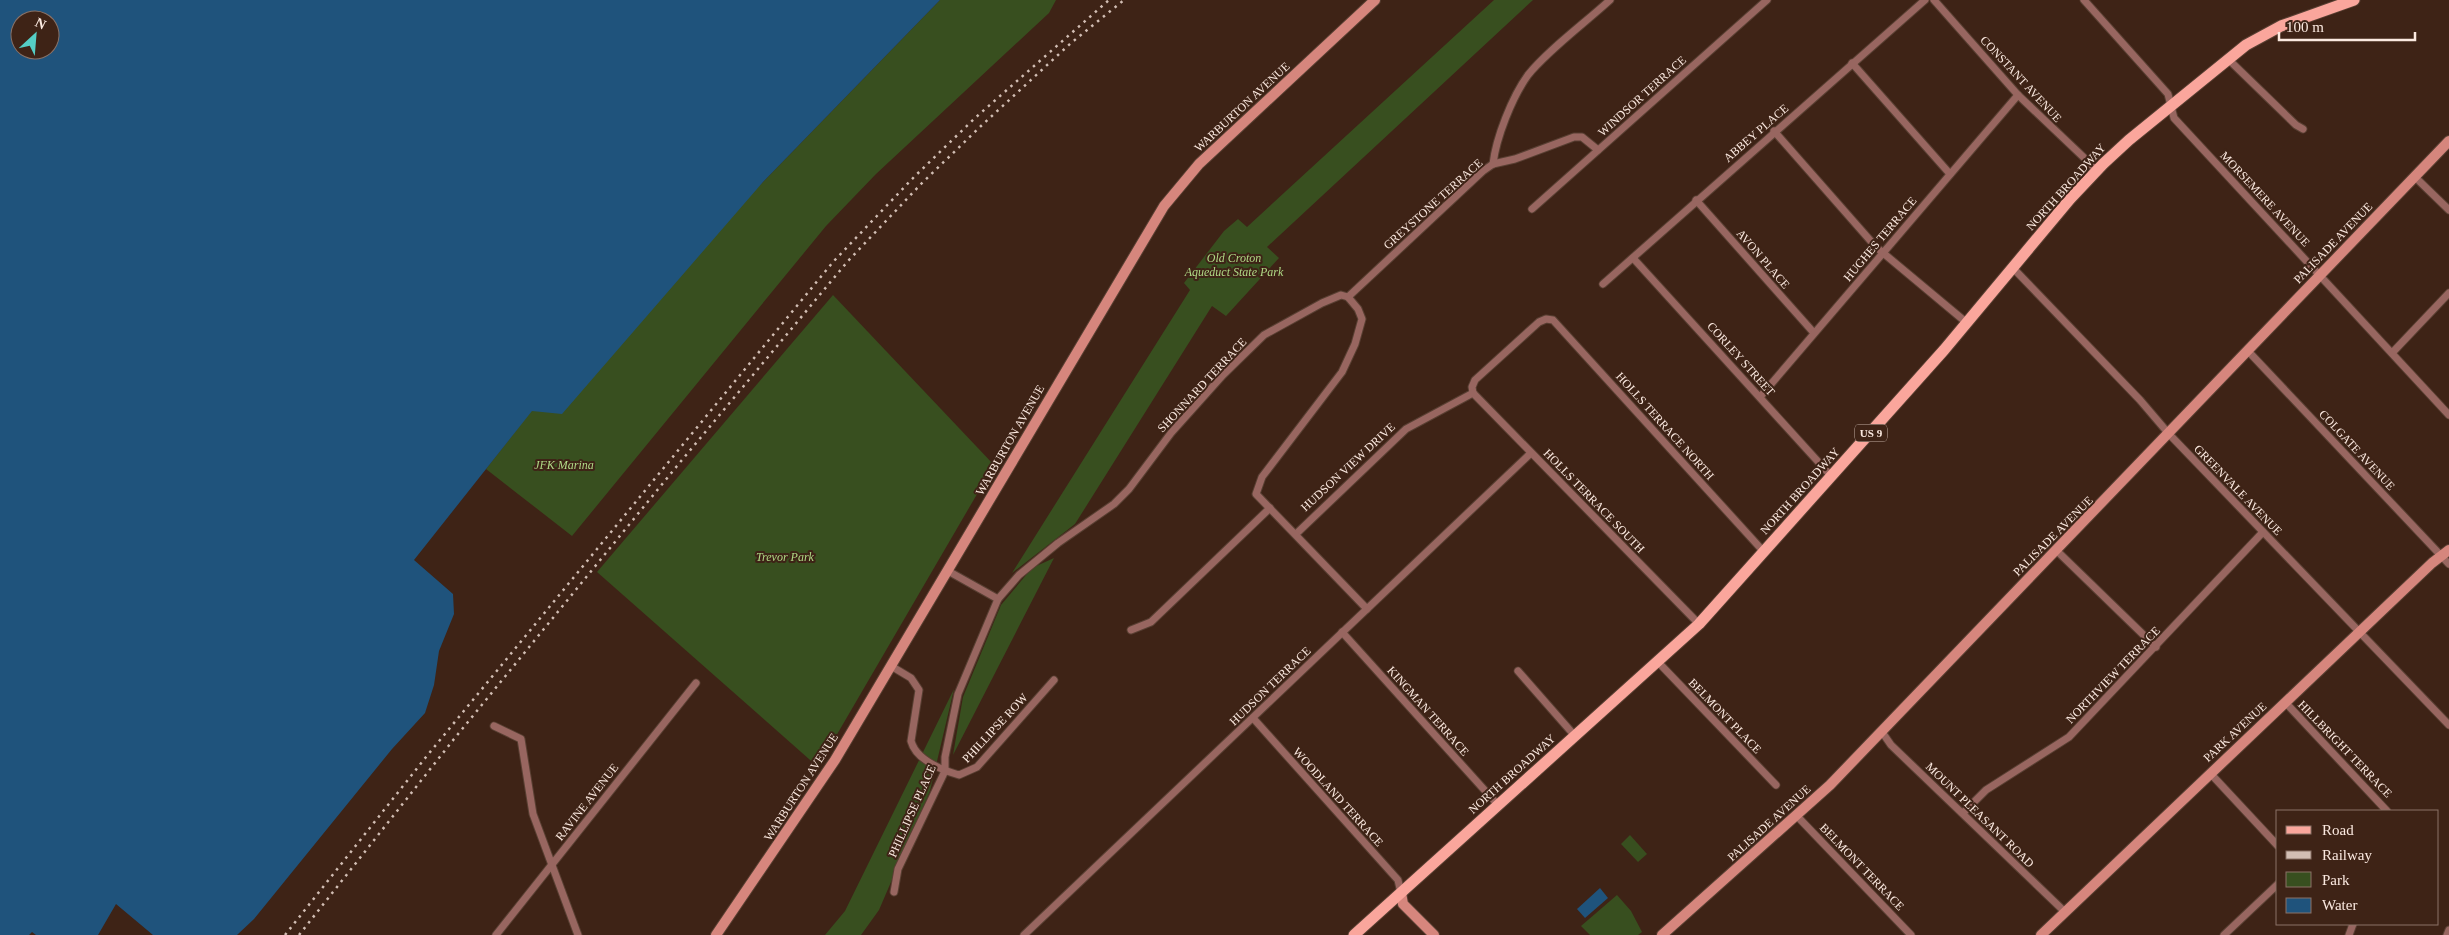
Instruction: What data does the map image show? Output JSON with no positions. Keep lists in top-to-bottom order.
{
  "streets": {
    "main road": ["NORTH BROADWAY", "US 9"],
    "street": [
      "CONSTANT AVENUE",
      "WINDSOR TERRACE",
      "WARBURTON AVENUE",
      "ABBEY PLACE",
      "MORSEMERE AVENUE",
      "GREYSTONE TERRACE",
      "HUGHES TERRACE",
      "PALISADE AVENUE",
      "AVON PLACE",
      "CORLEY STREET",
      "SHONNARD TERRACE",
      "HOLLS TERRACE NORTH",
      "COLGATE AVENUE",
      "HUDSON VIEW DRIVE",
      "GREENVALE AVENUE",
      "HOLLS TERRACE SOUTH",
      "NORTHVIEW TERRACE",
      "HUDSON TERRACE",
      "KINGMAN TERRACE",
      "BELMONT PLACE",
      "PHILLIPSE ROW",
      "PARK AVENUE",
      "HILLBRIGHT TERRACE",
      "WOODLAND TERRACE",
      "RAVINE AVENUE",
      "PHILLIPSE PLACE",
      "MOUNT PLEASANT ROAD",
      "BELMONT TERRACE"
    ]
  },
  "crossings": [
    ["CONSTANT AVENUE", "NORTH BROADWAY"],
    ["CONSTANT AVENUE", "HUGHES TERRACE"],
    ["WINDSOR TERRACE", "GREYSTONE TERRACE"],
    ["ABBEY PLACE", "AVON PLACE"],
    ["ABBEY PLACE", "CORLEY STREET"],
    ["NORTH BROADWAY", "MORSEMERE AVENUE"],
    ["NORTH BROADWAY", "CORLEY STREET"],
    ["NORTH BROADWAY", "HOLLS TERRACE NORTH"],
    ["NORTH BROADWAY", "GREENVALE AVENUE"],
    ["NORTH BROADWAY", "HOLLS TERRACE SOUTH"],
    ["NORTH BROADWAY", "KINGMAN TERRACE"],
    ["NORTH BROADWAY", "BELMONT PLACE"],
    ["NORTH BROADWAY", "WOODLAND TERRACE"],
    ["MORSEMERE AVENUE", "PALISADE AVENUE"],
    ["GREYSTONE TERRACE", "SHONNARD TERRACE"],
    ["HUGHES TERRACE", "AVON PLACE"],
    ["HUGHES TERRACE", "CORLEY STREET"],
    ["PALISADE AVENUE", "COLGATE AVENUE"],
    ["PALISADE AVENUE", "GREENVALE AVENUE"],
    ["PALISADE AVENUE", "MOUNT PLEASANT ROAD"],
    ["PALISADE AVENUE", "BELMONT TERRACE"],
    ["SHONNARD TERRACE", "PHILLIPSE PLACE"],
    ["HOLLS TERRACE NORTH", "HUDSON VIEW DRIVE"],
    ["HOLLS TERRACE NORTH", "HOLLS TERRACE SOUTH"],
    ["COLGATE AVENUE", "PARK AVENUE"],
    ["HUDSON VIEW DRIVE", "HOLLS TERRACE SOUTH"],
    ["GREENVALE AVENUE", "NORTHVIEW TERRACE"],
    ["GREENVALE AVENUE", "PARK AVENUE"],
    ["HOLLS TERRACE SOUTH", "HUDSON TERRACE"],
    ["NORTHVIEW TERRACE", "MOUNT PLEASANT ROAD"],
    ["HUDSON TERRACE", "KINGMAN TERRACE"],
    ["HUDSON TERRACE", "WOODLAND TERRACE"],
    ["PHILLIPSE ROW", "PHILLIPSE PLACE"],
    ["PARK AVENUE", "HILLBRIGHT TERRACE"],
    ["PARK AVENUE", "MOUNT PLEASANT ROAD"]
  ],
  "parks": ["Old Croton Aqueduct State Park", "JFK Marina", "Trevor Park"],
  "legend": [
    "Road",
    "Railway",
    "Park",
    "Water"
  ],
  "scale_bar": "100 m",
  "north": "top right"
}
